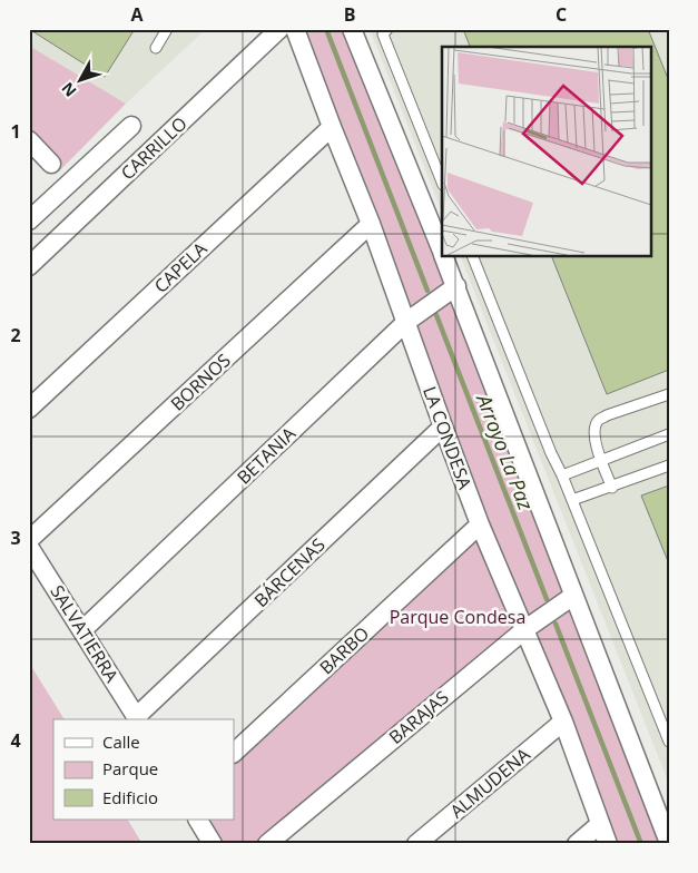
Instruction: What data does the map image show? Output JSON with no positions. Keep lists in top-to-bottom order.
{
  "streets": {
    "street": [
      "CARRILLO",
      "CAPELA",
      "BORNOS",
      "LA CONDESA",
      "BETANIA",
      "BÁRCENAS",
      "SALVATIERRA",
      "BARBO",
      "BARAJAS",
      "ALMUDENA"
    ]
  },
  "crossings": [
    ["CAPELA", "LA CONDESA"],
    ["BORNOS", "LA CONDESA"],
    ["LA CONDESA", "BETANIA"],
    ["LA CONDESA", "BÁRCENAS"],
    ["LA CONDESA", "BARBO"],
    ["LA CONDESA", "BARAJAS"],
    ["LA CONDESA", "ALMUDENA"],
    ["BETANIA", "SALVATIERRA"],
    ["BÁRCENAS", "SALVATIERRA"]
  ],
  "water": ["Arroyo La Paz"],
  "parks": ["Parque Condesa"],
  "legend": ["Calle", "Parque", "Edificio"],
  "north": "bottom left",
  "grid": {
    "columns": ["A", "B", "C"],
    "rows": [
      "1",
      "2",
      "3",
      "4"
    ]
  }
}
